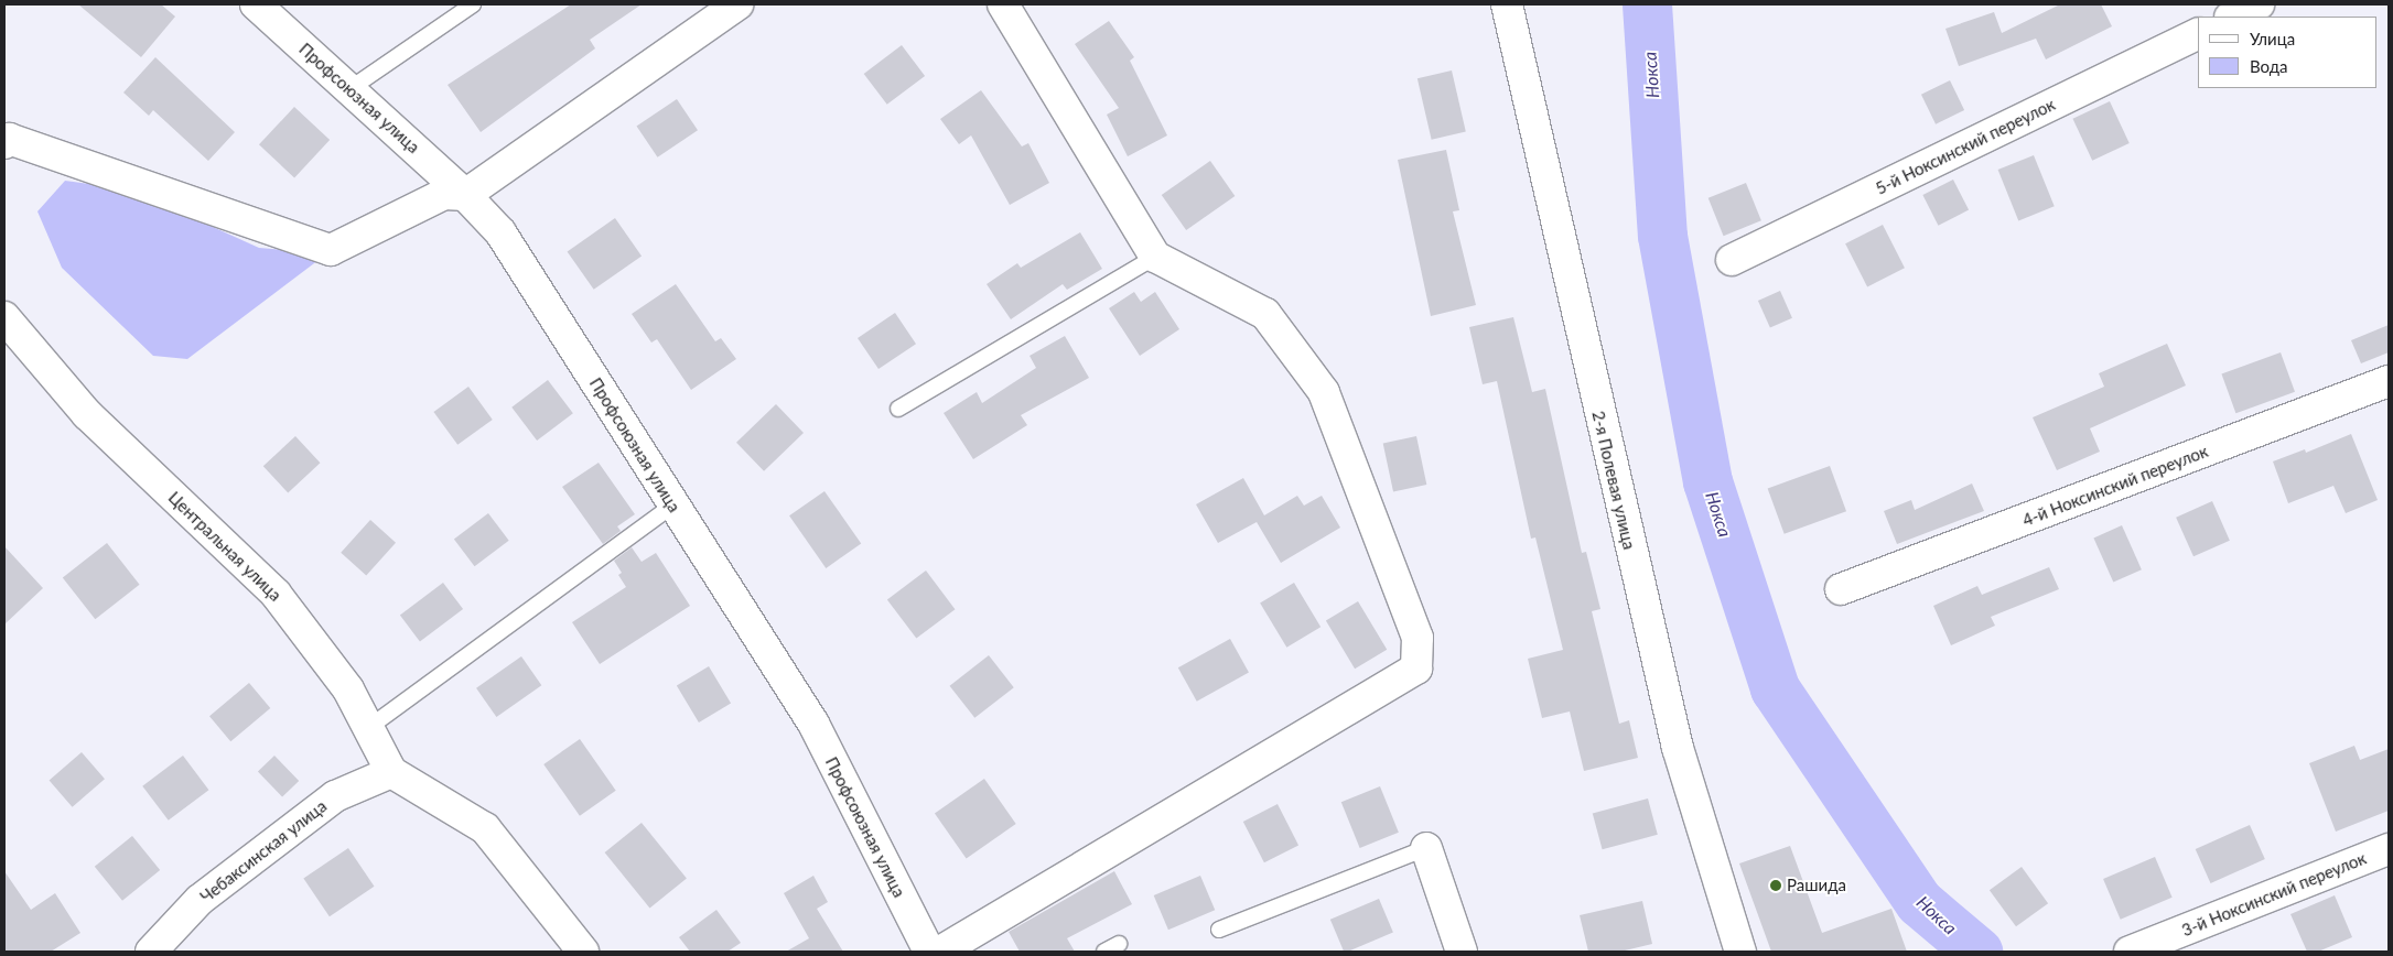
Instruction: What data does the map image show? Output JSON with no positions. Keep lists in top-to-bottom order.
{
  "streets": {
    "street": [
      "Профсоюзная улица",
      "5-й Ноксинский переулок",
      "2-я Полевая улица",
      "4-й Ноксинский переулок",
      "Центральная улица",
      "Чебаксинская улица",
      "3-й Ноксинский переулок"
    ]
  },
  "crossings": [
    ["Центральная улица", "Чебаксинская улица"]
  ],
  "water": ["Нокса"],
  "places": ["Рашида"],
  "legend": ["Улица", "Вода"]
}
